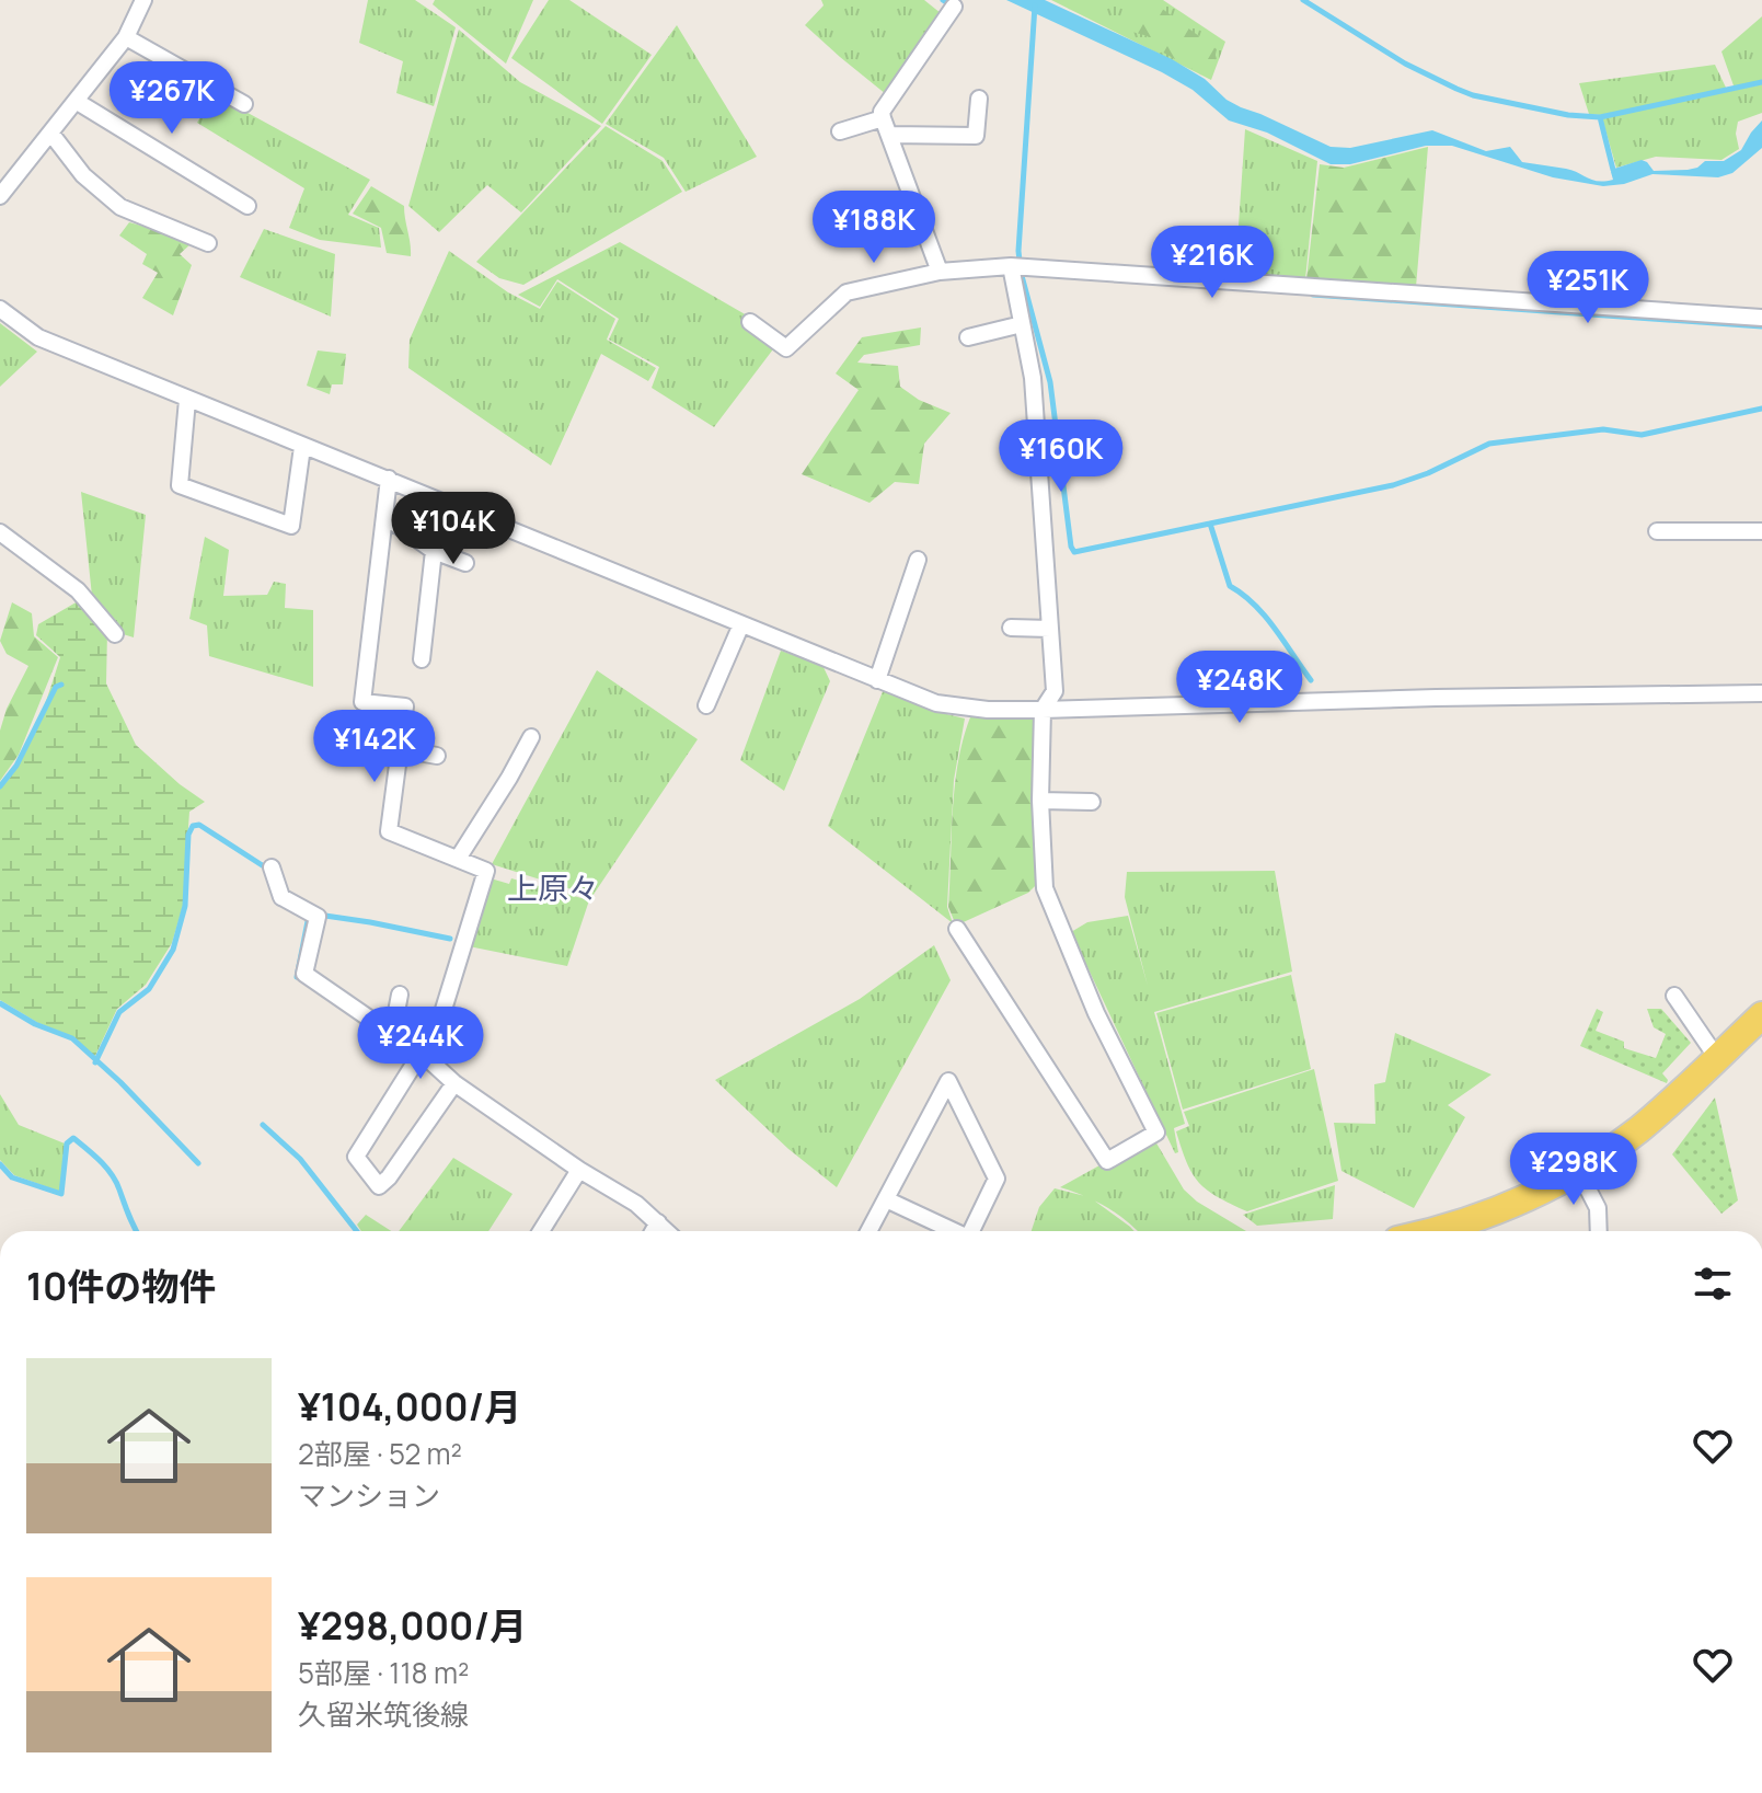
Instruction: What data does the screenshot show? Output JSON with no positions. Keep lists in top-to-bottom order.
{
  "districts": ["上原々"],
  "page": {
    "price": [
      "¥267K",
      "¥188K",
      "¥216K",
      "¥251K",
      "¥160K",
      "¥104K",
      "¥248K",
      "¥142K",
      "¥244K",
      "¥298K"
    ],
    "heading": "10件の物件",
    "list": [
      {
        "name": "¥104,000/月",
        "note": "2部屋 · 52 m² · マンション"
      },
      {
        "name": "¥298,000/月",
        "note": "5部屋 · 118 m² · 久留米筑後線"
      }
    ]
  }
}
